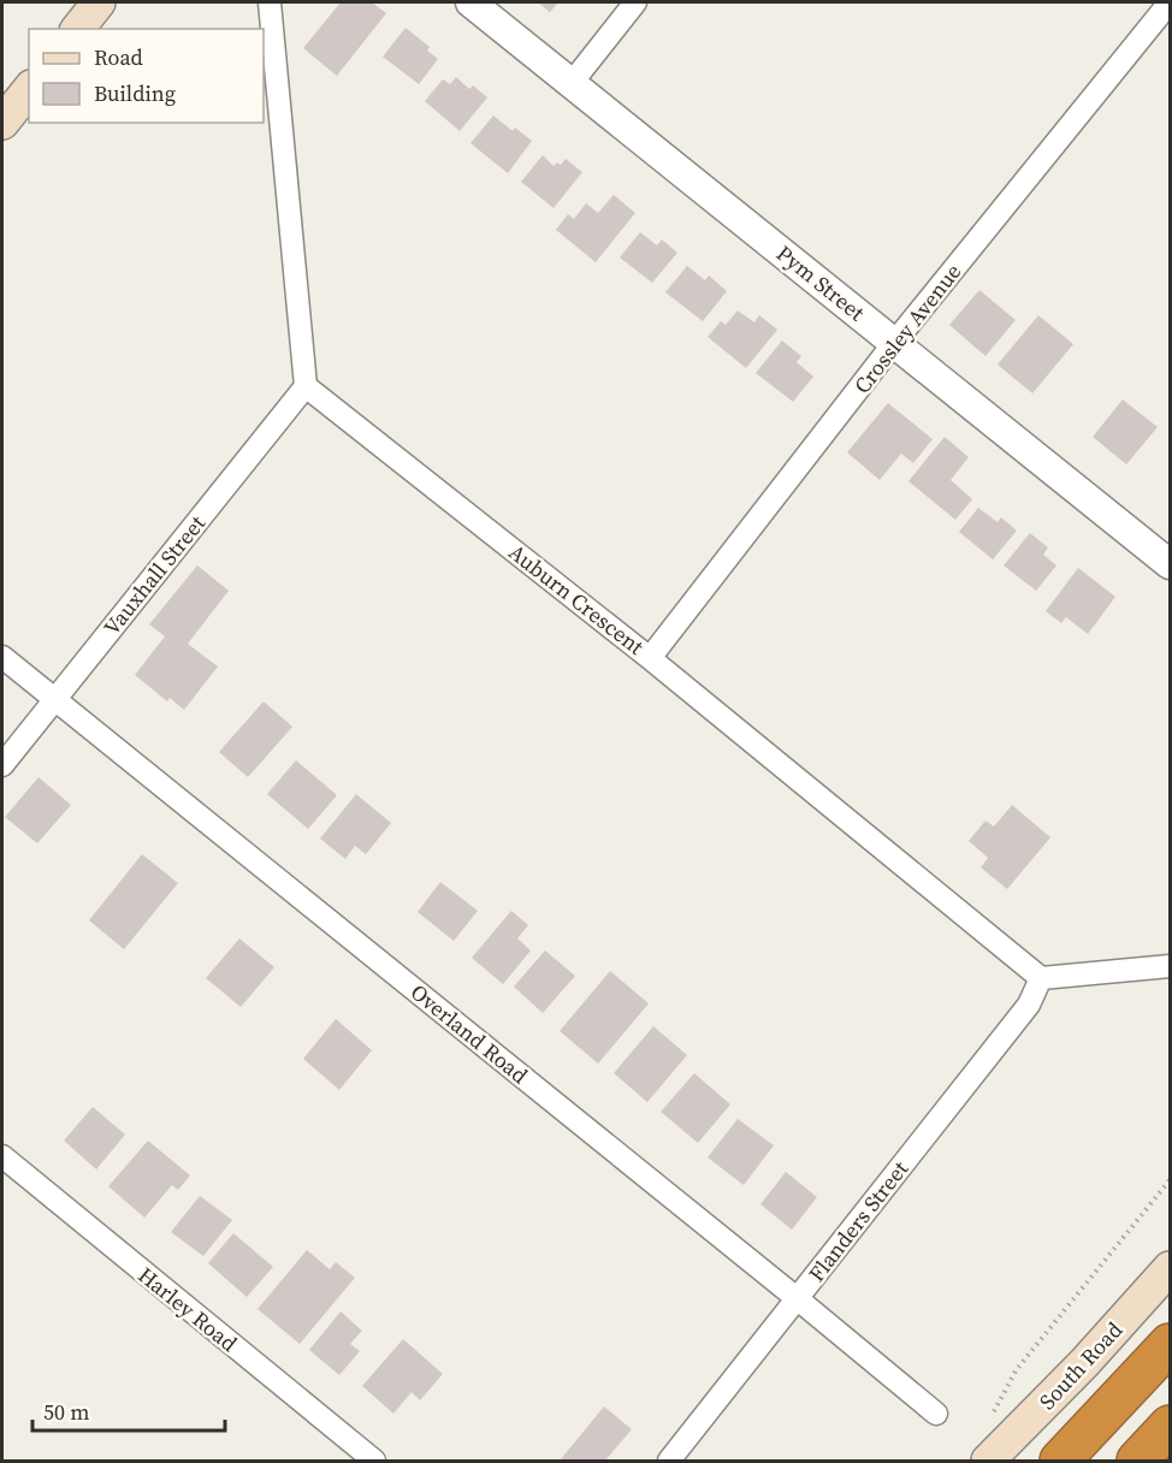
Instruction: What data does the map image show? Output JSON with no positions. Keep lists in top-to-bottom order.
{
  "streets": {
    "main road": ["South Road"],
    "street": [
      "Pym Street",
      "Crossley Avenue",
      "Vauxhall Street",
      "Auburn Crescent",
      "Overland Road",
      "Flanders Street",
      "Harley Road"
    ]
  },
  "crossings": [
    ["Pym Street", "Crossley Avenue"],
    ["Crossley Avenue", "Auburn Crescent"],
    ["Vauxhall Street", "Auburn Crescent"],
    ["Vauxhall Street", "Overland Road"],
    ["Auburn Crescent", "Flanders Street"],
    ["Overland Road", "Flanders Street"]
  ],
  "legend": ["Road", "Building"],
  "scale_bar": "50 m"
}
